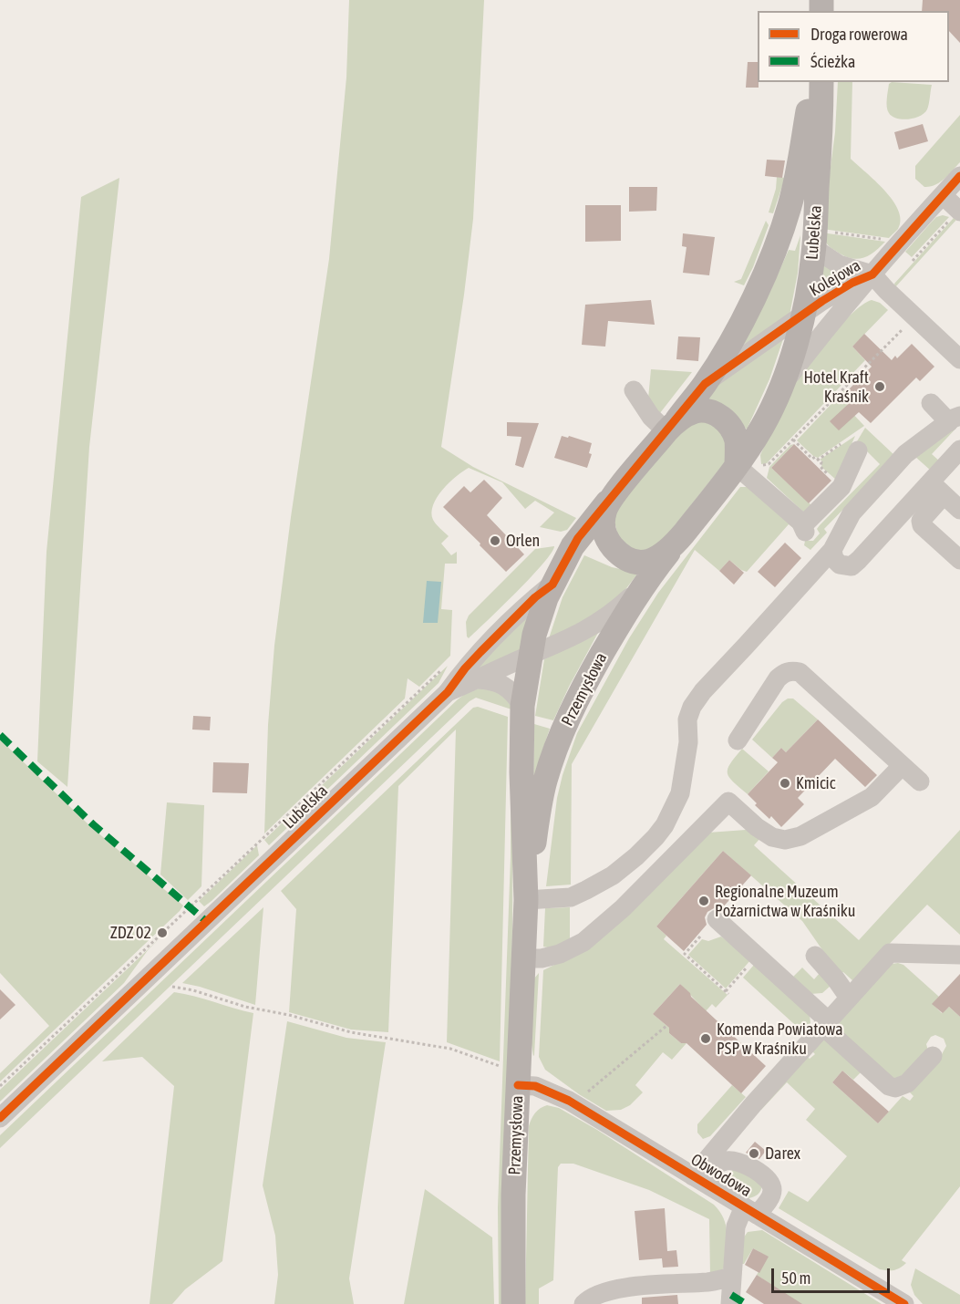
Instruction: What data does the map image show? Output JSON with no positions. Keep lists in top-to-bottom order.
{
  "streets": {
    "main road": ["Lubelska", "Przemysłowa"],
    "street": ["Kolejowa", "Obwodowa"]
  },
  "crossings": [
    ["Lubelska", "Kolejowa"],
    ["Lubelska", "Przemysłowa"],
    ["Przemysłowa", "Obwodowa"]
  ],
  "places": [
    "Hotel Kraft Kraśnik",
    "Orlen",
    "Kmicic",
    "Regionalne Muzeum Pożarnictwa w Kraśniku",
    "ZDZ 02",
    "Komenda Powiatowa PSP w Kraśniku",
    "Darex"
  ],
  "legend": ["Droga rowerowa", "Ścieżka"],
  "scale_bar": "50 m"
}
